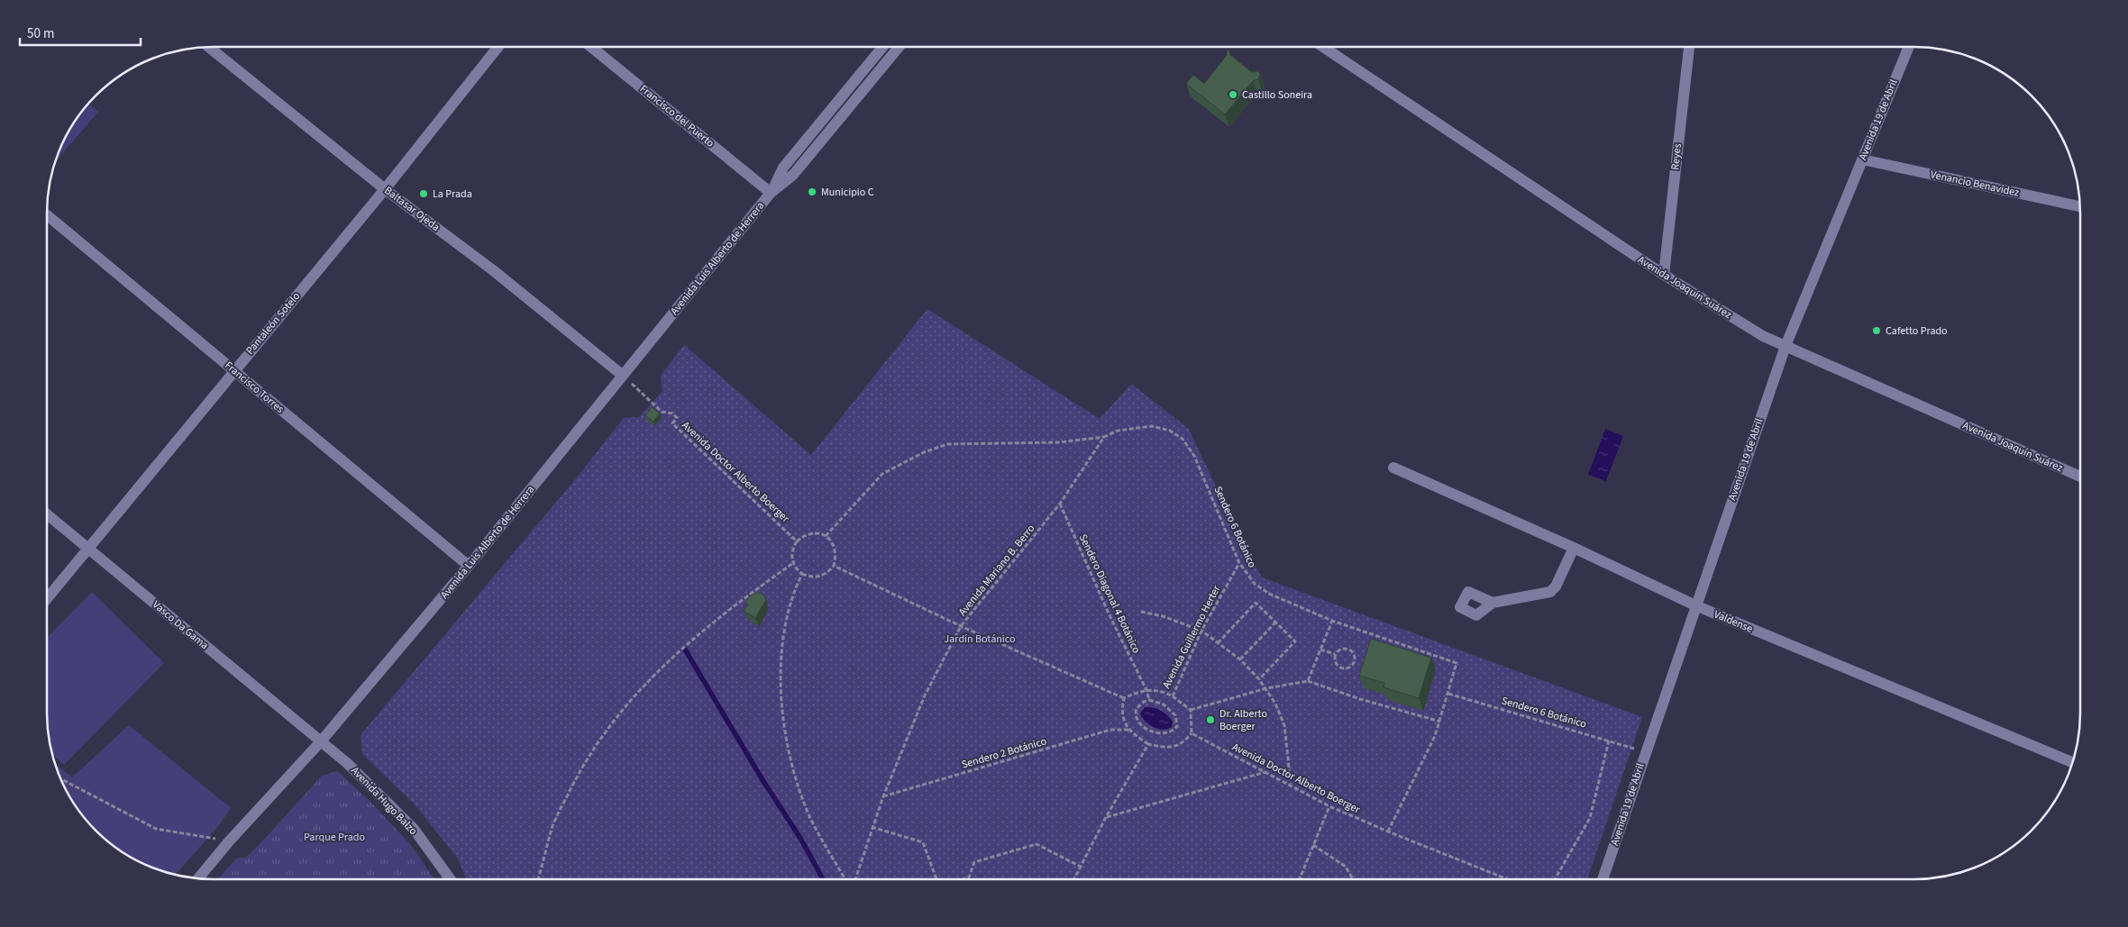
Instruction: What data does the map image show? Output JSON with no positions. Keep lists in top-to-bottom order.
{
  "streets": {
    "street": [
      "Francisco del Puerto",
      "Avenida 19 de Abril",
      "Reyes",
      "Venancio Benavidez",
      "Baltasar Ojeda",
      "Avenida Luis Alberto de Herrera",
      "Avenida Joaquín Suárez",
      "Pantaleón Sotelo",
      "Francisco Torres",
      "Valdense",
      "Vasco Da Gama",
      "Avenida Hugo Balzo"
    ],
    "path": [
      "Avenida Doctor Alberto Boerger",
      "Sendero 6 Botánico",
      "Avenida Mariano B. Berro",
      "Sendero Diagonal 4 Botánico",
      "Avenida Guillermo Herter",
      "Sendero 2 Botánico"
    ]
  },
  "crossings": [
    ["Francisco del Puerto", "Avenida Luis Alberto de Herrera"],
    ["Avenida 19 de Abril", "Venancio Benavidez"],
    ["Avenida 19 de Abril", "Avenida Joaquín Suárez"],
    ["Avenida 19 de Abril", "Sendero 6 Botánico"],
    ["Avenida 19 de Abril", "Valdense"],
    ["Reyes", "Avenida Joaquín Suárez"],
    ["Baltasar Ojeda", "Avenida Luis Alberto de Herrera"],
    ["Baltasar Ojeda", "Pantaleón Sotelo"],
    ["Baltasar Ojeda", "Avenida Doctor Alberto Boerger"],
    ["Avenida Luis Alberto de Herrera", "Francisco Torres"],
    ["Avenida Luis Alberto de Herrera", "Avenida Doctor Alberto Boerger"],
    ["Avenida Luis Alberto de Herrera", "Vasco Da Gama"],
    ["Avenida Luis Alberto de Herrera", "Avenida Hugo Balzo"],
    ["Pantaleón Sotelo", "Francisco Torres"],
    ["Pantaleón Sotelo", "Vasco Da Gama"],
    ["Sendero 6 Botánico", "Avenida Mariano B. Berro"],
    ["Sendero 6 Botánico", "Avenida Guillermo Herter"],
    ["Avenida Mariano B. Berro", "Sendero Diagonal 4 Botánico"],
    ["Avenida Mariano B. Berro", "Sendero 2 Botánico"],
    ["Sendero Diagonal 4 Botánico", "Avenida Guillermo Herter"],
    ["Vasco Da Gama", "Avenida Hugo Balzo"]
  ],
  "parks": ["Jardín Botánico", "Parque Prado"],
  "places": [
    "Castillo Soneira",
    "Municipio C",
    "La Prada",
    "Cafetto Prado",
    "Dr. Alberto Boerger"
  ],
  "scale_bar": "50 m"
}
